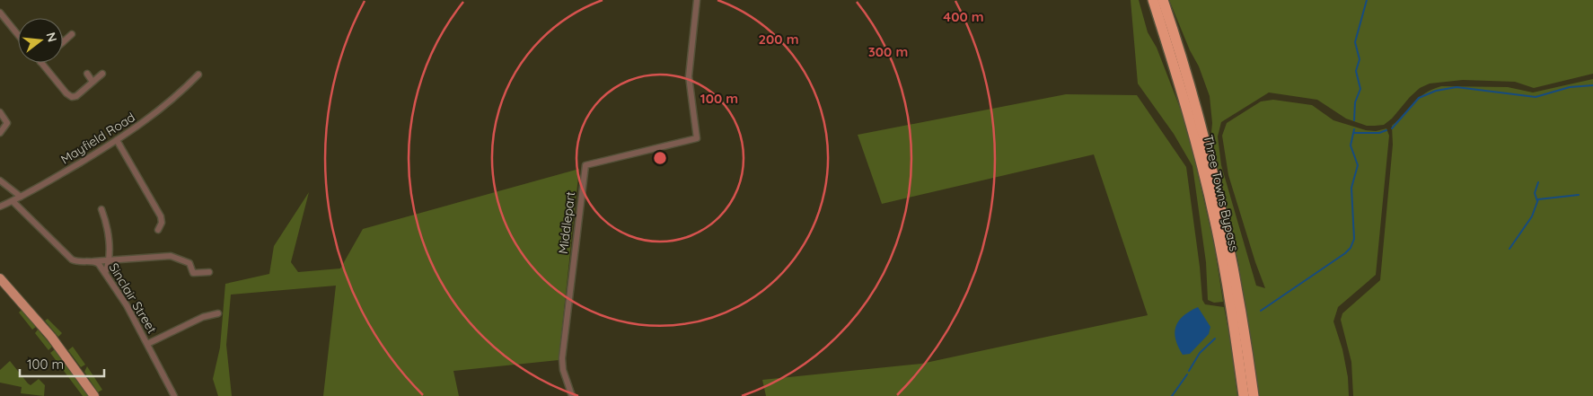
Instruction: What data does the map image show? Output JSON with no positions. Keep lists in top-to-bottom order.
{
  "streets": {
    "highway": ["Three Towns Bypass"],
    "street": ["Mayfield Road", "Middlepart", "Sinclair Street"]
  },
  "crossings": [
    ["Mayfield Road", "Sinclair Street"]
  ],
  "scale_bar": "100 m",
  "north": "right",
  "rings": [
    "400 m",
    "200 m",
    "300 m",
    "100 m"
  ]
}
